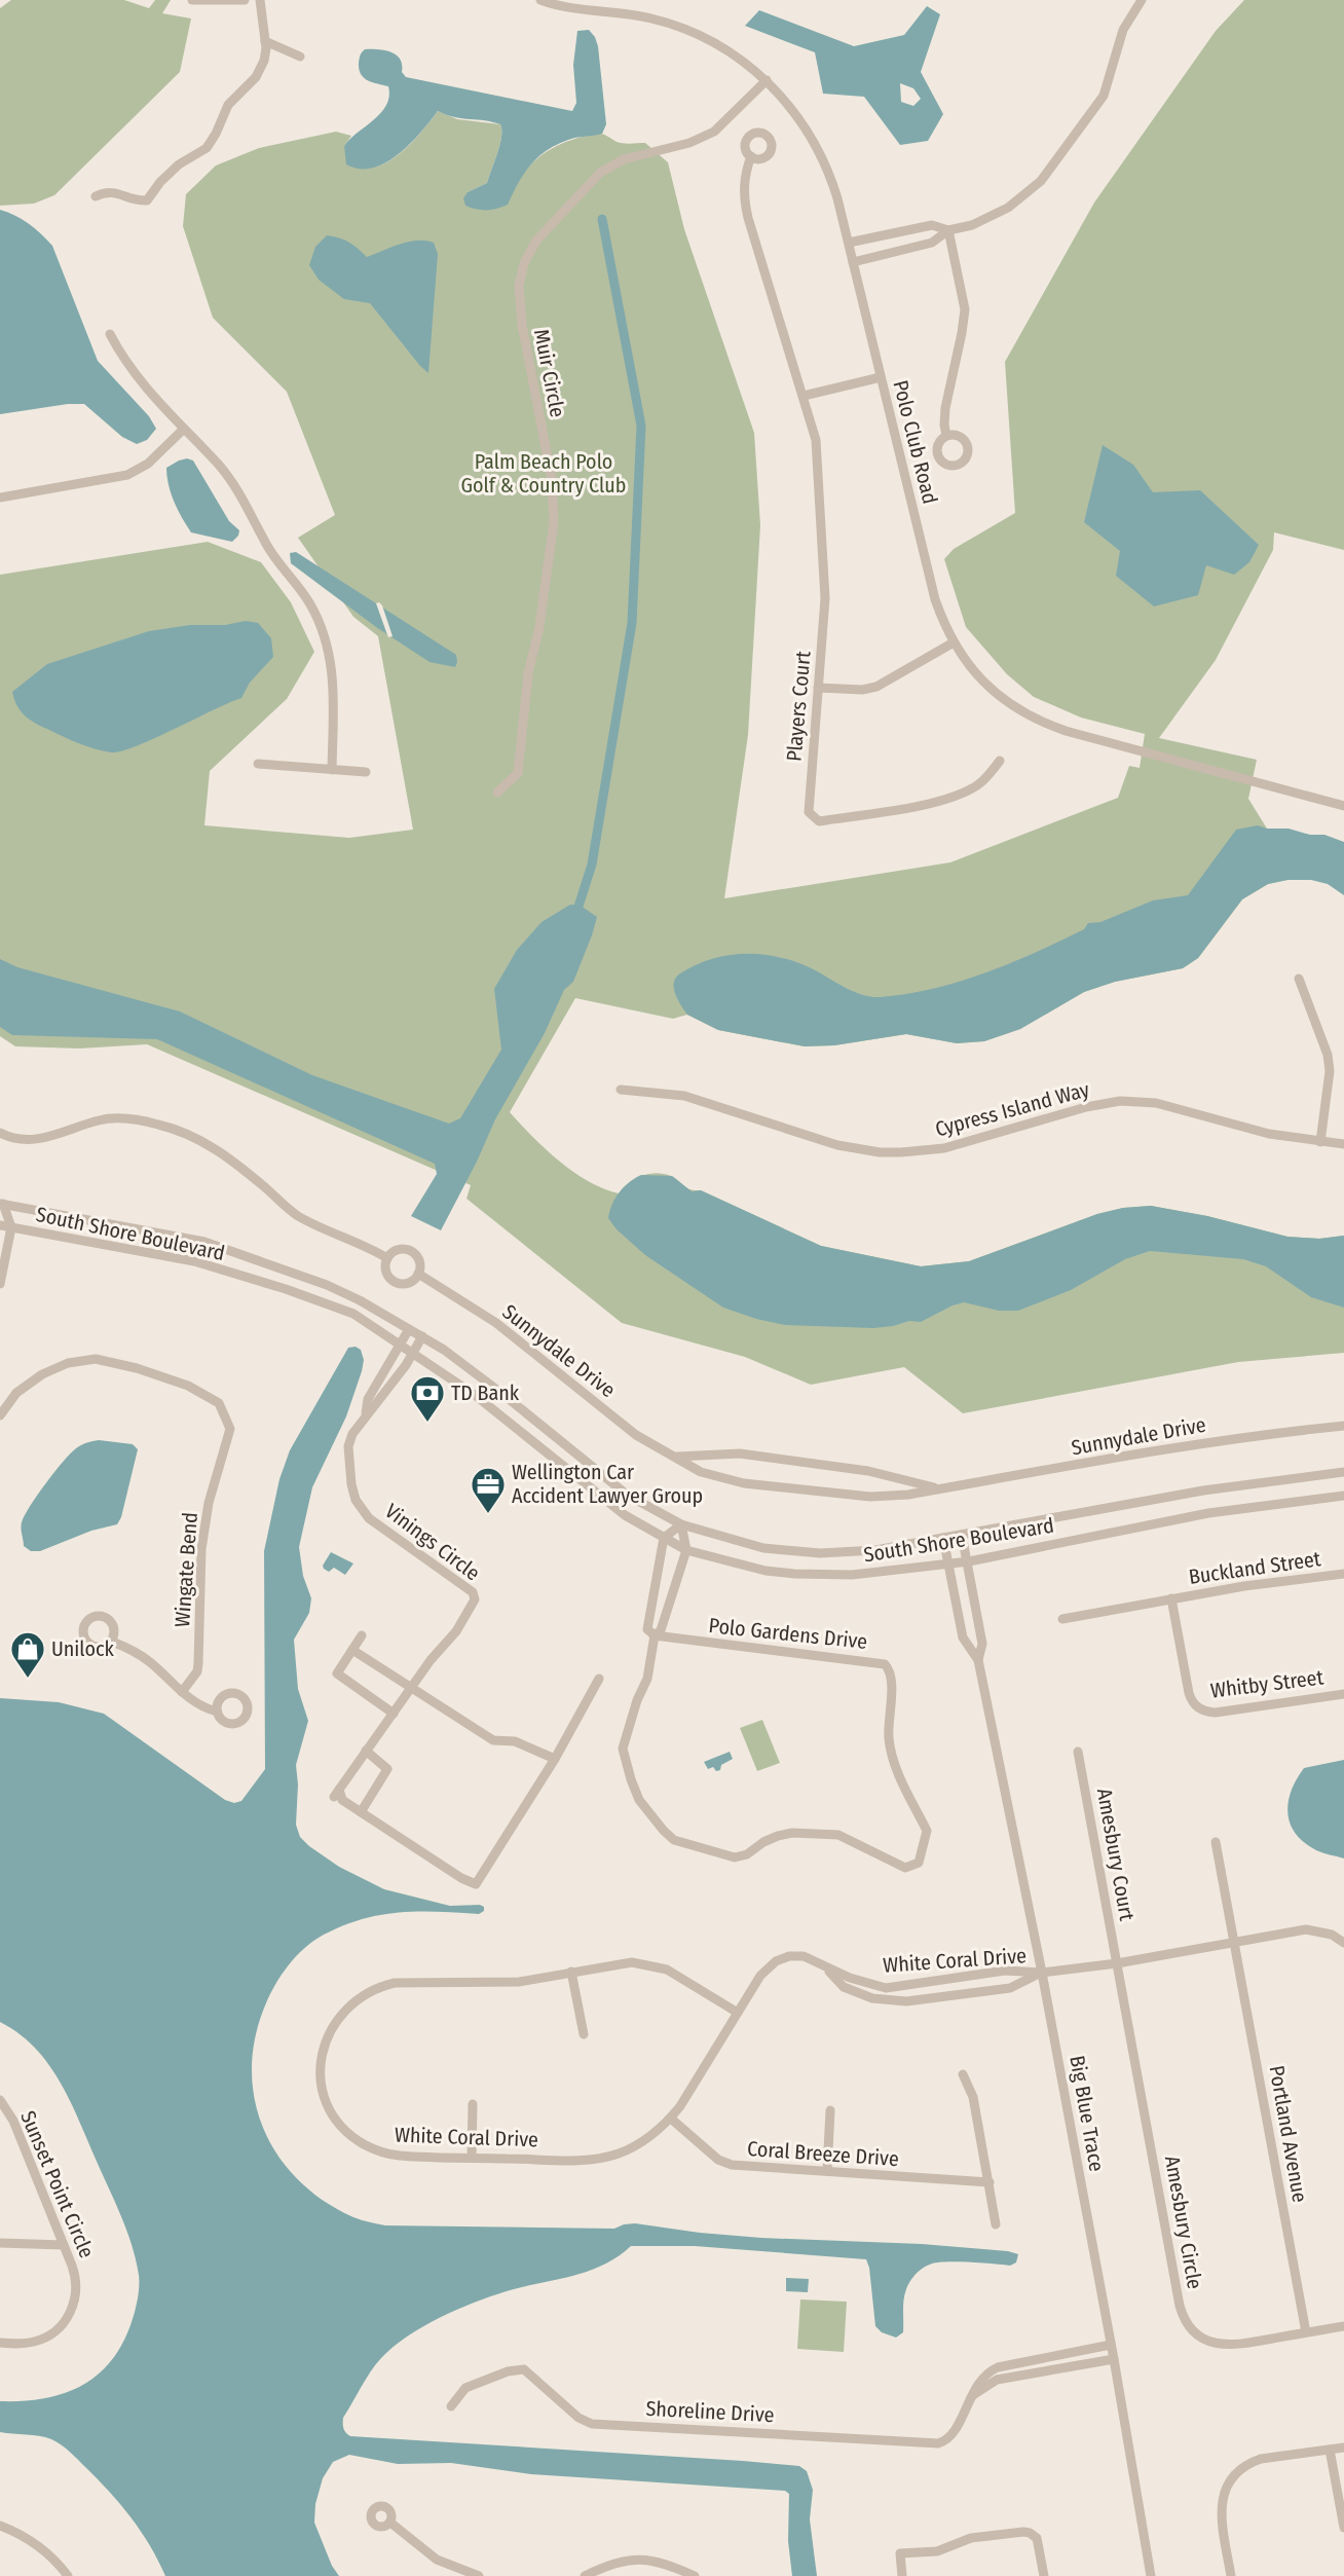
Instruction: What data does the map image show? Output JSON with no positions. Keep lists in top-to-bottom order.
{
  "streets": {
    "street": [
      "Muir Circle",
      "Polo Club Road",
      "Players Court",
      "Cypress Island Way",
      "South Shore Boulevard",
      "Sunnydale Drive",
      "Vinings Circle",
      "Buckland Street",
      "Wingate Bend",
      "Polo Gardens Drive",
      "Whitby Street",
      "Amesbury Court",
      "White Coral Drive",
      "Big Blue Trace",
      "Portland Avenue",
      "Coral Breeze Drive",
      "Sunset Point Circle",
      "Amesbury Circle",
      "Shoreline Drive"
    ]
  },
  "crossings": [
    ["Muir Circle", "Polo Club Road"],
    ["South Shore Boulevard", "Vinings Circle"],
    ["South Shore Boulevard", "Polo Gardens Drive"],
    ["South Shore Boulevard", "Big Blue Trace"],
    ["Buckland Street", "Whitby Street"],
    ["Amesbury Court", "Amesbury Circle"],
    ["White Coral Drive", "Big Blue Trace"],
    ["White Coral Drive", "Coral Breeze Drive"],
    ["Big Blue Trace", "Shoreline Drive"],
    ["Portland Avenue", "Amesbury Circle"]
  ],
  "parks": ["Palm Beach Polo Golf & Country Club"],
  "places": {
    "bank": ["TD Bank"],
    "office": ["Wellington Car Accident Lawyer Group"],
    "shop": ["Unilock"]
  }
}
